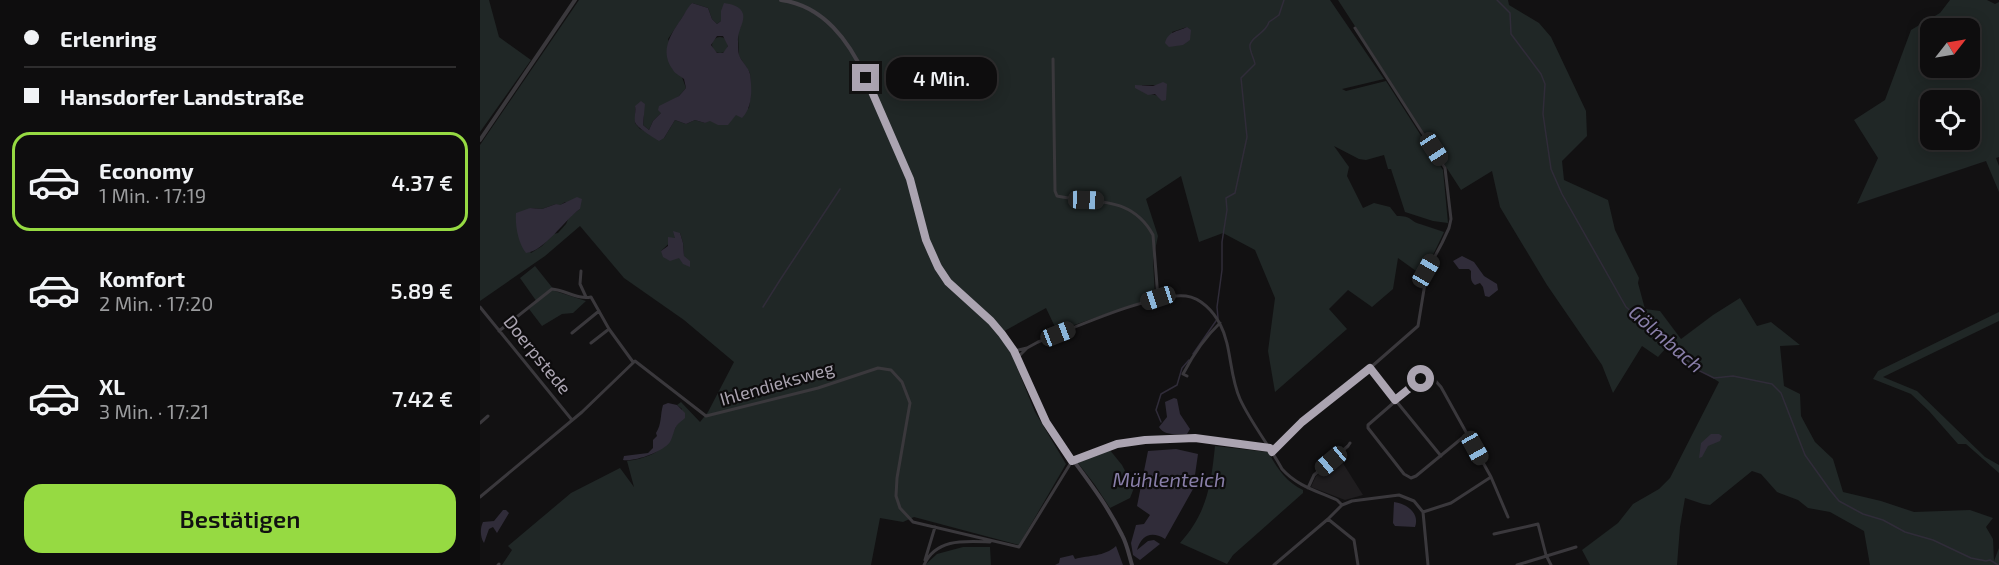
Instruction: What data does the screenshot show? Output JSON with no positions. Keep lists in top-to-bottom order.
{
  "streets": {
    "street": ["Doerpstede", "Ihlendieksweg"]
  },
  "water": ["Gölmbach", "Mühlenteich"],
  "north": "top right",
  "page": {
    "banner": ["Erlenring", "Hansdorfer Landstraße"],
    "bubble": "4 Min.",
    "list": [
      {
        "name": "Economy",
        "note": "1 Min. · 17:19",
        "value": "4.37 €"
      },
      {
        "name": "Komfort",
        "note": "2 Min. · 17:20",
        "value": "5.89 €"
      },
      {
        "name": "XL",
        "note": "3 Min. · 17:21",
        "value": "7.42 €"
      }
    ],
    "buttons": "Bestätigen"
  }
}
